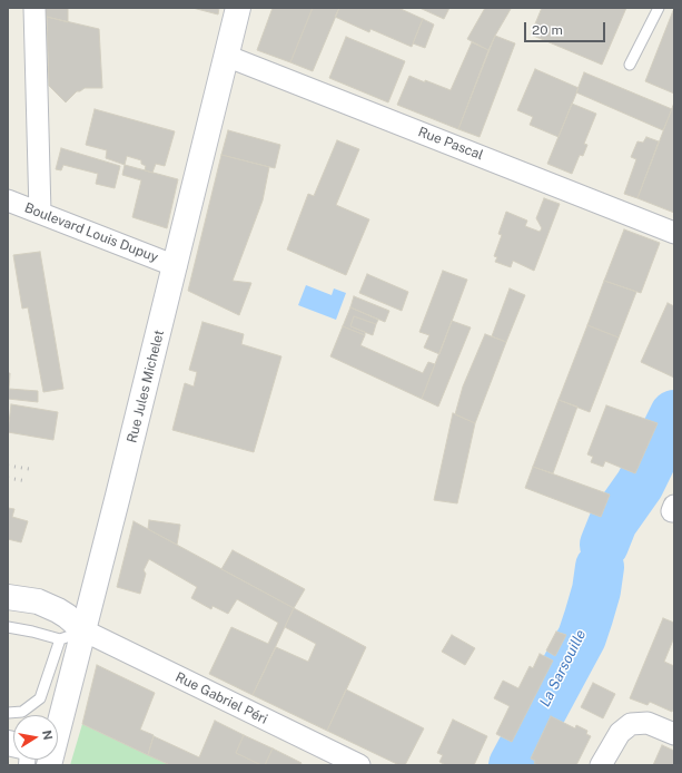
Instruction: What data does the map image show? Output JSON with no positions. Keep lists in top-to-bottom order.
{
  "streets": {
    "main road": ["Rue Jules Michelet"],
    "street": ["Rue Pascal", "Boulevard Louis Dupuy", "Rue Gabriel Péri"]
  },
  "crossings": [
    ["Rue Pascal", "Rue Jules Michelet"],
    ["Boulevard Louis Dupuy", "Rue Jules Michelet"],
    ["Rue Jules Michelet", "Rue Gabriel Péri"]
  ],
  "water": ["La Sarsouille"],
  "scale_bar": "20 m",
  "north": "right"
}
